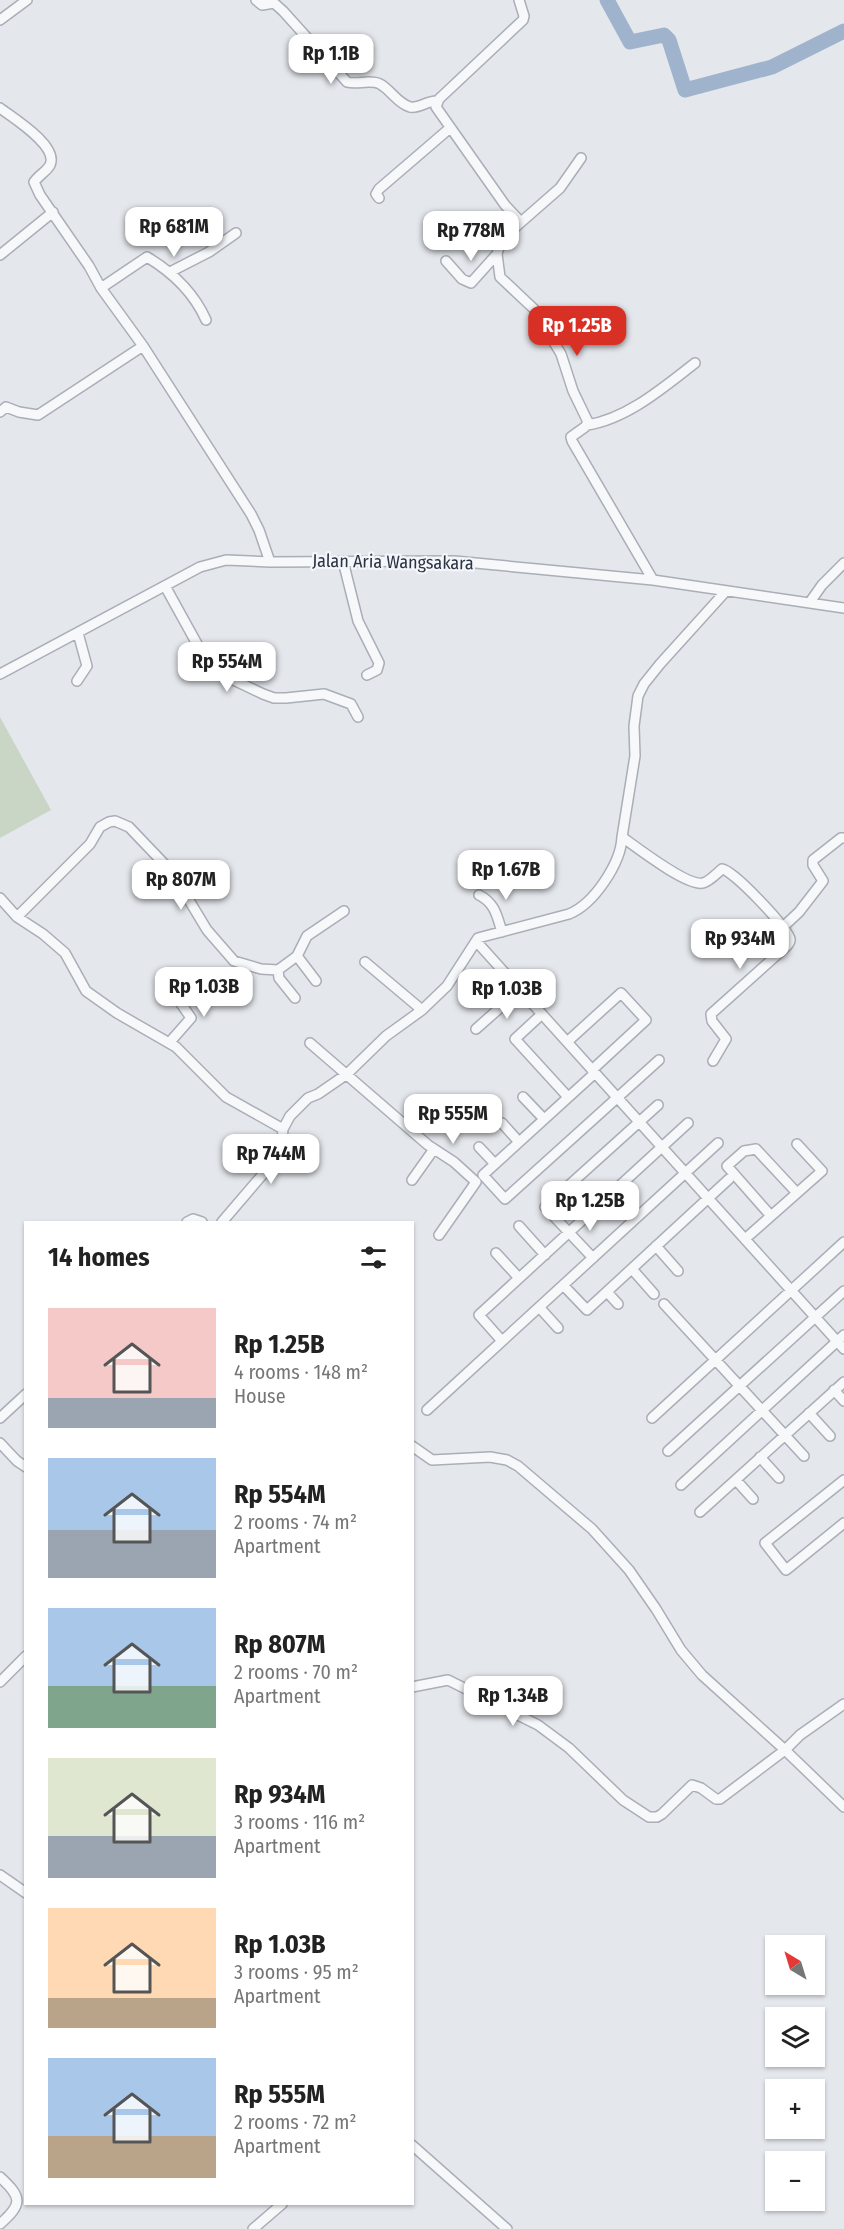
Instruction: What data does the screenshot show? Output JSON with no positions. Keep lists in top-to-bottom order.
{
  "streets": {
    "street": ["Jalan Aria Wangsakara"]
  },
  "north": "top left",
  "page": {
    "price": [
      "Rp 1.1B",
      "Rp 681M",
      "Rp 778M",
      "Rp 1.25B",
      "Rp 554M",
      "Rp 1.67B",
      "Rp 807M",
      "Rp 934M",
      "Rp 1.03B",
      "Rp 1.03B",
      "Rp 555M",
      "Rp 744M",
      "Rp 1.25B",
      "Rp 1.34B"
    ],
    "heading": "14 homes",
    "list": [
      {
        "name": "Rp 1.25B",
        "note": "4 rooms · 148 m² · House"
      },
      {
        "name": "Rp 554M",
        "note": "2 rooms · 74 m² · Apartment"
      },
      {
        "name": "Rp 807M",
        "note": "2 rooms · 70 m² · Apartment"
      },
      {
        "name": "Rp 934M",
        "note": "3 rooms · 116 m² · Apartment"
      },
      {
        "name": "Rp 1.03B",
        "note": "3 rooms · 95 m² · Apartment"
      },
      {
        "name": "Rp 555M",
        "note": "2 rooms · 72 m² · Apartment"
      }
    ],
    "map_buttons": ["+", "−"]
  }
}
